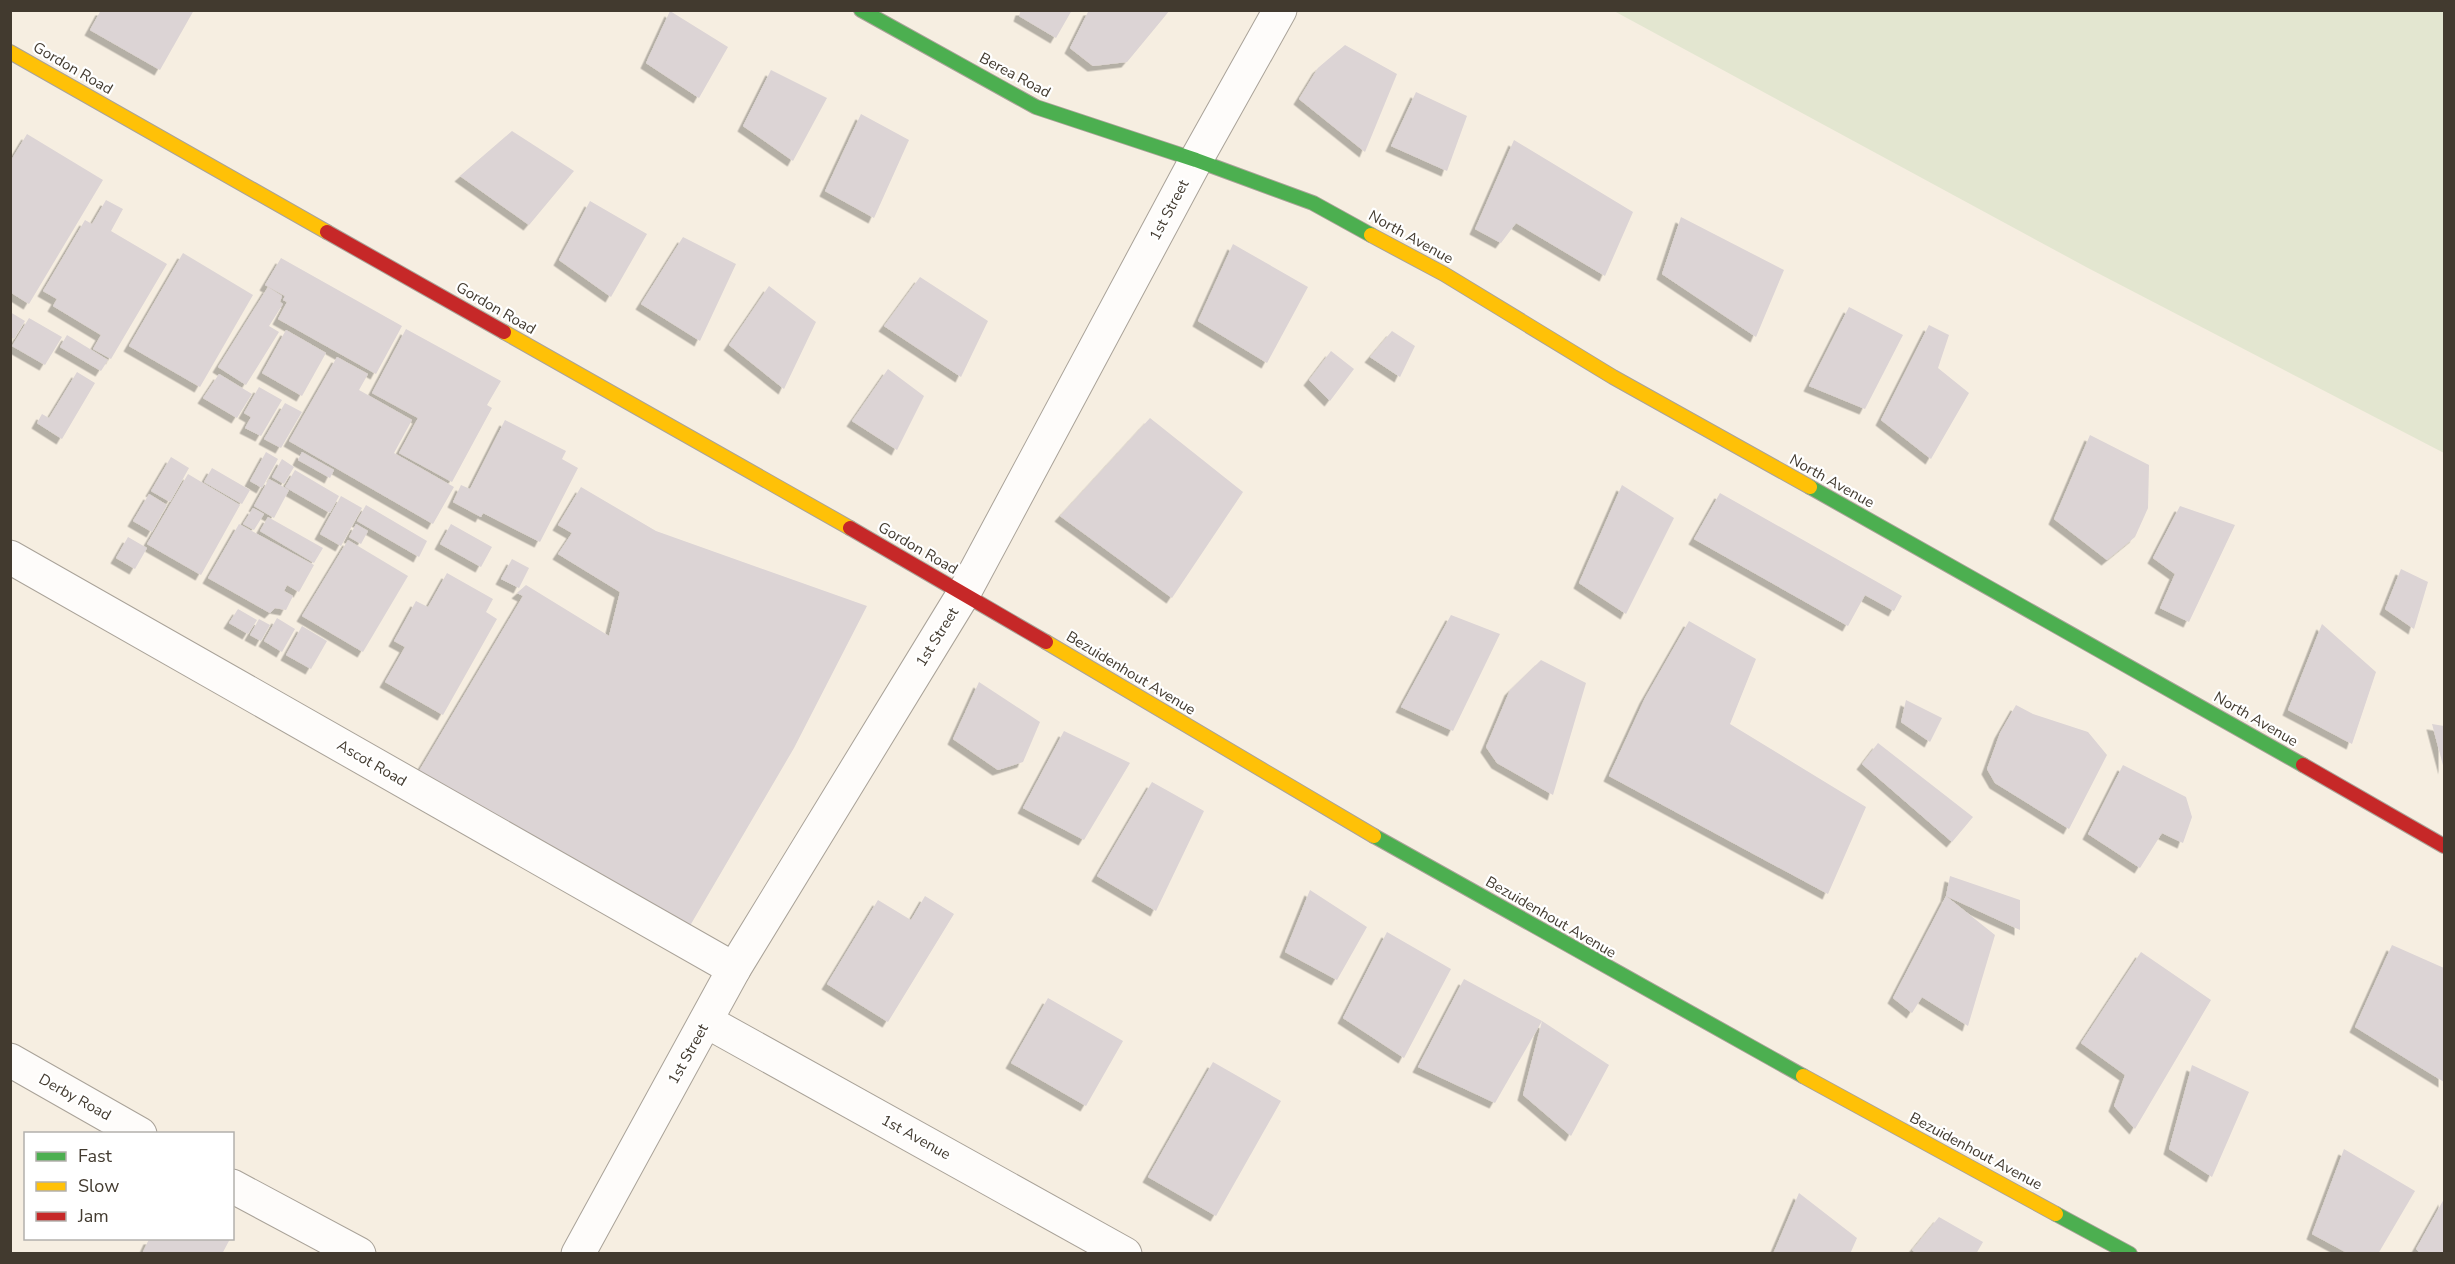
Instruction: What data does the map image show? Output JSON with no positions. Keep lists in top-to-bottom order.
{
  "streets": {
    "street": [
      "Gordon Road",
      "Berea Road",
      "1st Street",
      "North Avenue",
      "Bezuidenhout Avenue",
      "Ascot Road",
      "Derby Road",
      "1st Avenue"
    ]
  },
  "crossings": [
    ["Gordon Road", "1st Street"],
    ["Gordon Road", "Bezuidenhout Avenue"],
    ["Berea Road", "1st Street"],
    ["Berea Road", "North Avenue"],
    ["1st Street", "North Avenue"],
    ["1st Street", "Bezuidenhout Avenue"],
    ["1st Street", "Ascot Road"],
    ["1st Street", "1st Avenue"]
  ],
  "legend": ["Fast", "Slow", "Jam"]
}
